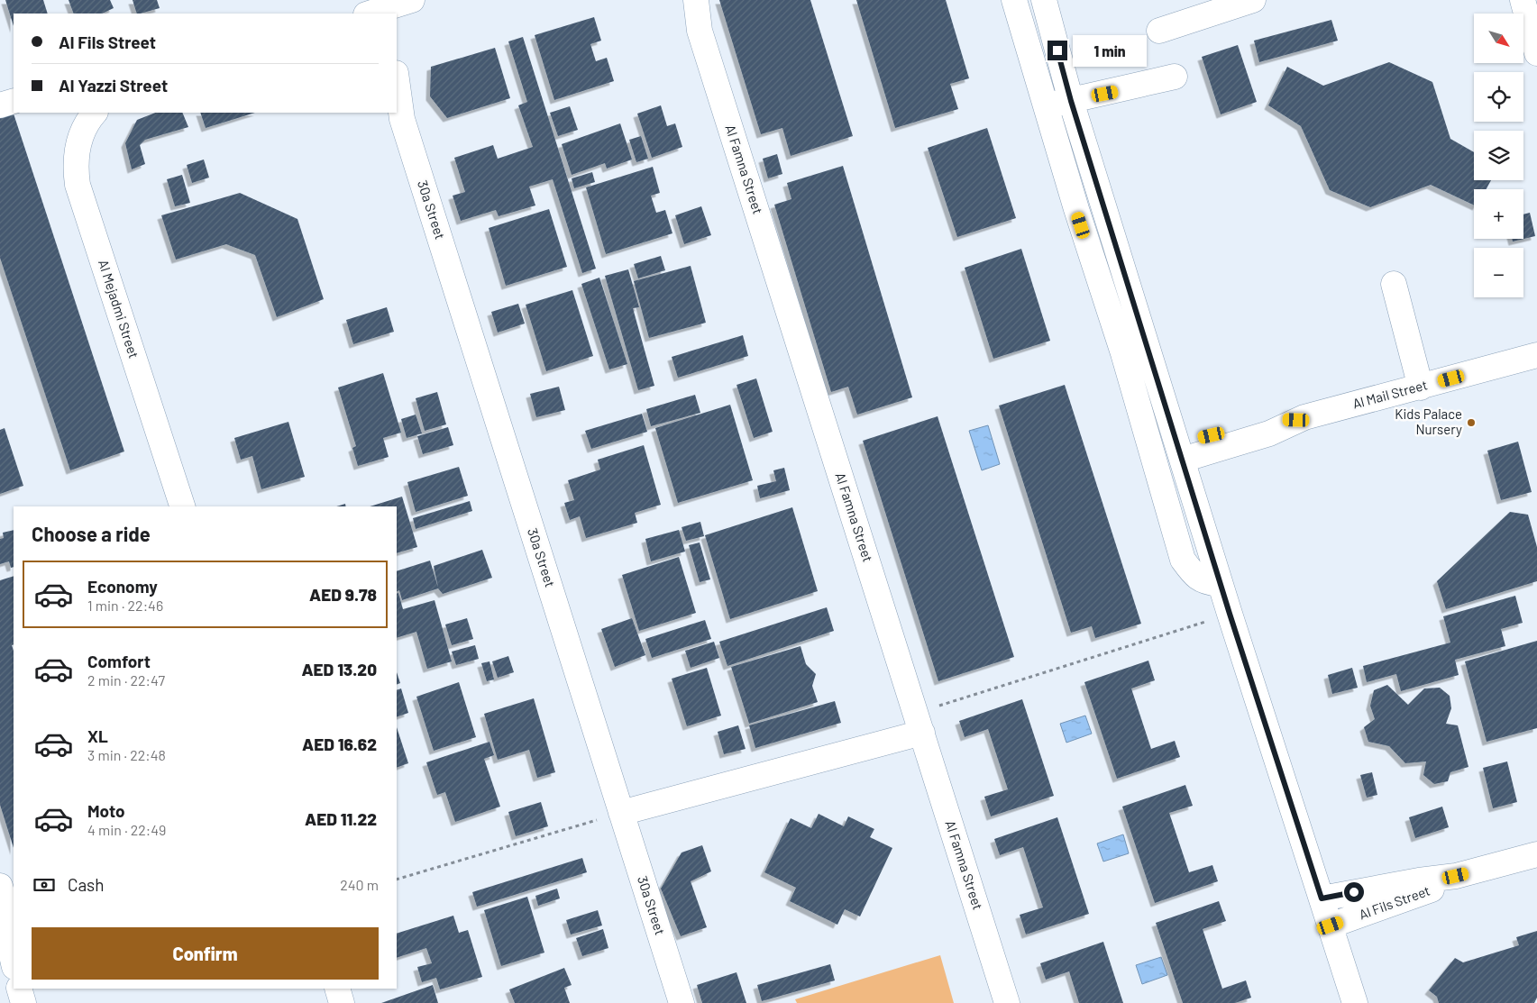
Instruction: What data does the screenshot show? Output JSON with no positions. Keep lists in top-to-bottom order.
{
  "streets": {
    "street": [
      "Al Famna Street",
      "30a Street",
      "Al Mejadmi Street",
      "Al Mail Street",
      "Al Fils Street"
    ]
  },
  "places": ["Kids Palace Nursery"],
  "north": "bottom right",
  "page": {
    "map_buttons": ["+", "−"],
    "banner": ["Al Fils Street", "Al Yazzi Street"],
    "bubble": "1 min",
    "heading": "Choose a ride",
    "list": [
      {
        "name": "Economy",
        "note": "1 min · 22:46",
        "value": "AED 9.78"
      },
      {
        "name": "Comfort",
        "note": "2 min · 22:47",
        "value": "AED 13.20"
      },
      {
        "name": "XL",
        "note": "3 min · 22:48",
        "value": "AED 16.62"
      },
      {
        "name": "Moto",
        "note": "4 min · 22:49",
        "value": "AED 11.22"
      }
    ],
    "pay": ["Cash", "240 m"],
    "buttons": "Confirm"
  }
}
